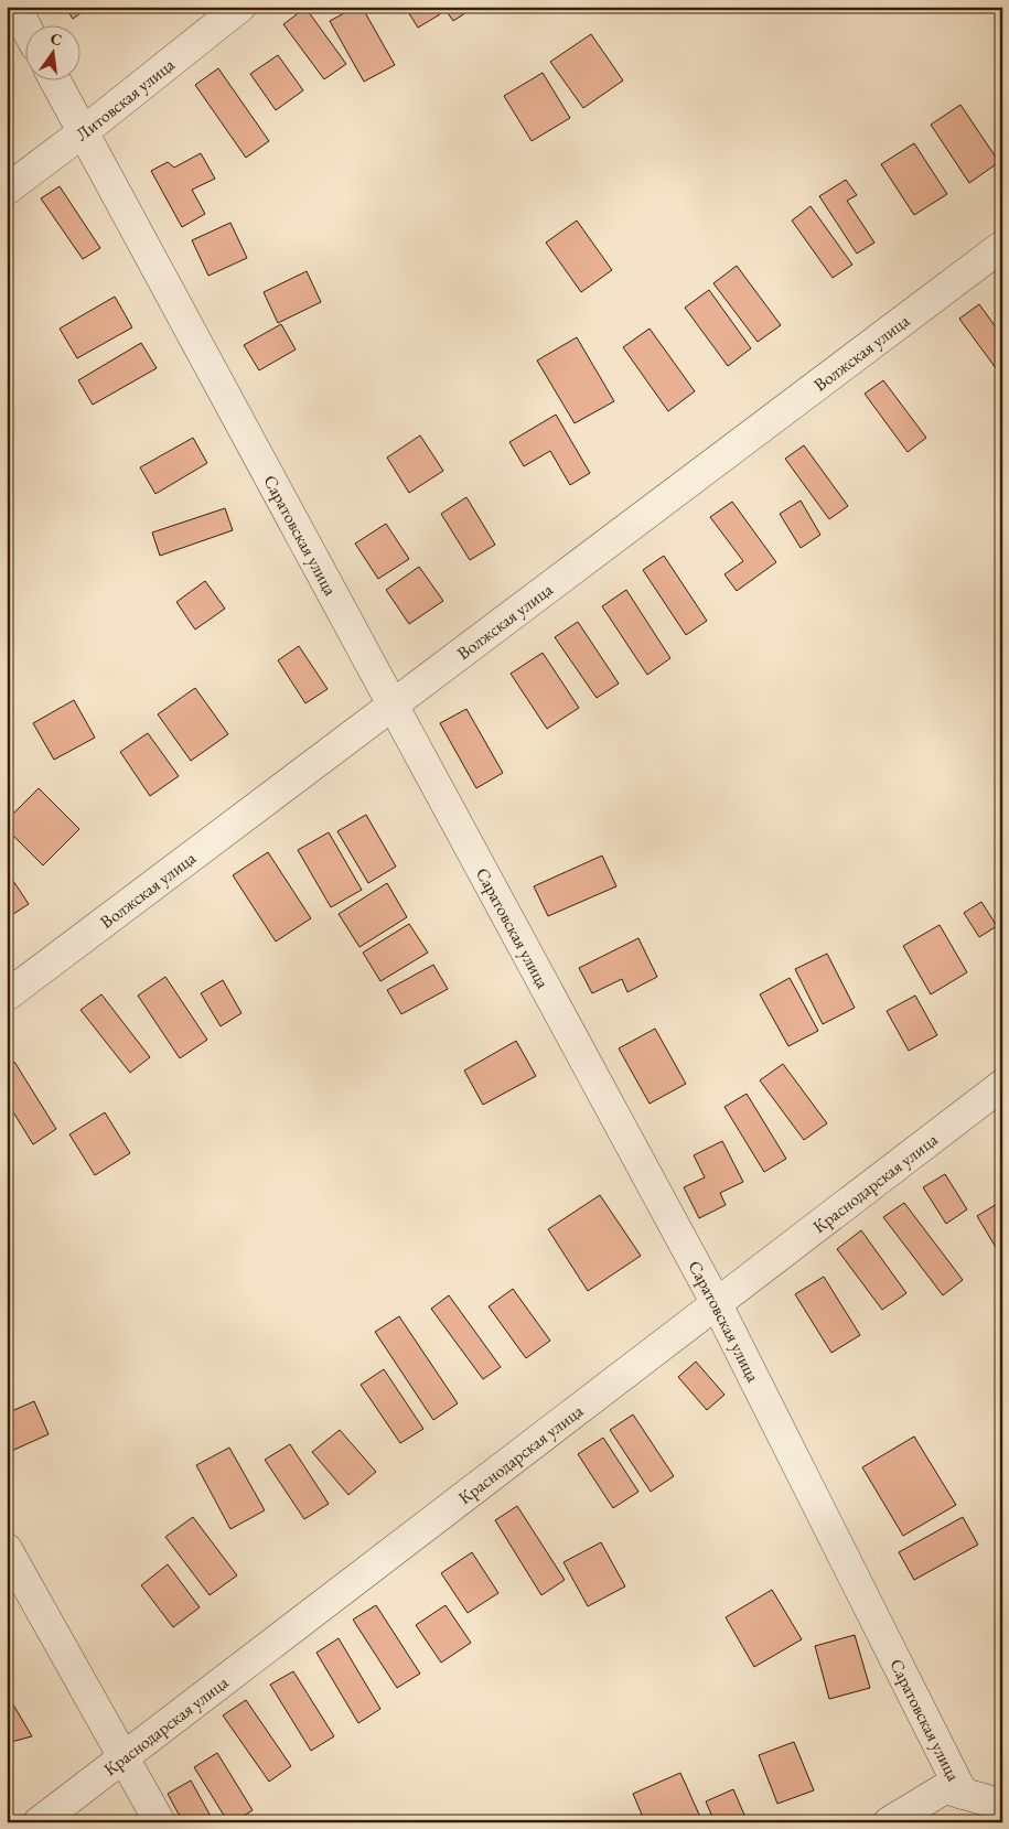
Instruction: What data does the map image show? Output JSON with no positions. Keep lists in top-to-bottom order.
{
  "streets": {
    "street": [
      "Литовская улица",
      "Волжская улица",
      "Саратовская улица",
      "Краснодарская улица"
    ]
  },
  "crossings": [
    ["Литовская улица", "Саратовская улица"],
    ["Волжская улица", "Саратовская улица"],
    ["Саратовская улица", "Краснодарская улица"]
  ],
  "north": "top"
}
